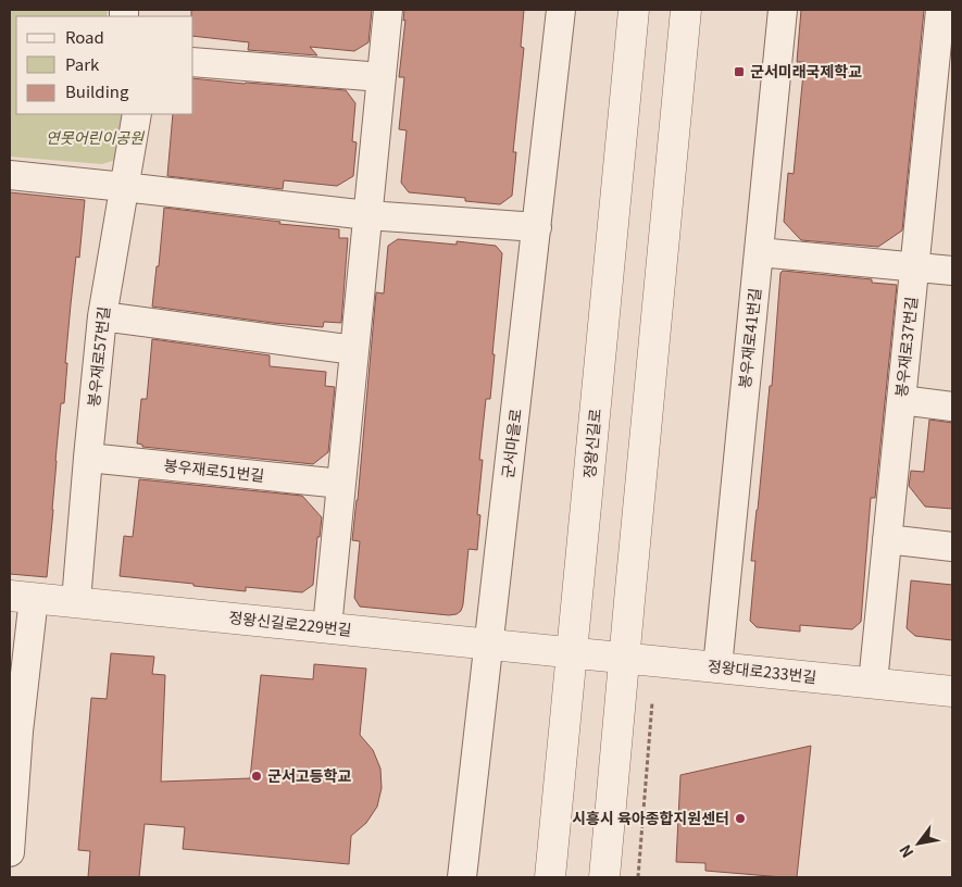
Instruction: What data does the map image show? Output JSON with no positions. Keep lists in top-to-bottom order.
{
  "streets": {
    "street": [
      "봉우재로41번길",
      "봉우재로37번길",
      "봉우재로57번길",
      "군서마을로",
      "정왕신길로",
      "봉우재로51번길",
      "정왕신길로229번길",
      "정왕대로233번길"
    ]
  },
  "crossings": [
    ["봉우재로41번길", "정왕대로233번길"],
    ["봉우재로37번길", "정왕대로233번길"],
    ["봉우재로57번길", "봉우재로51번길"],
    ["봉우재로57번길", "정왕신길로229번길"],
    ["군서마을로", "정왕신길로229번길"],
    ["정왕신길로", "정왕신길로229번길"],
    ["정왕신길로", "정왕대로233번길"],
    ["정왕신길로229번길", "정왕대로233번길"]
  ],
  "parks": ["연못어린이공원"],
  "places": {
    "transit": ["군서미래국제학교"],
    "other": ["군서고등학교", "시흥시 육아종합지원센터"]
  },
  "legend": ["Road", "Park", "Building"],
  "north": "bottom left"
}
